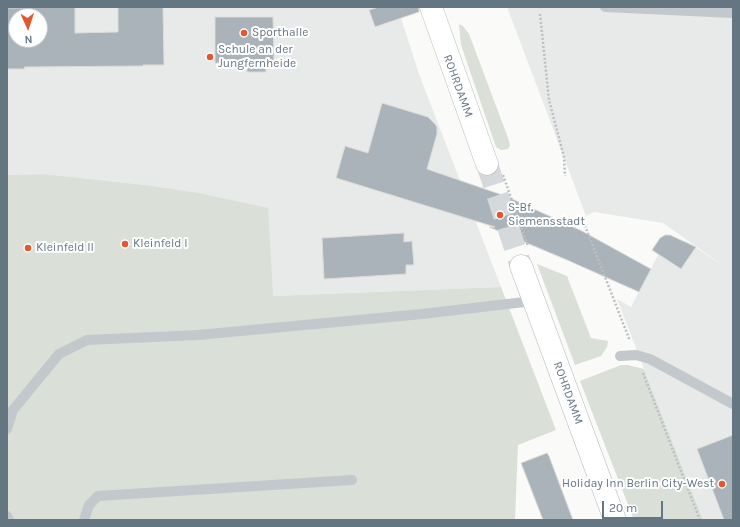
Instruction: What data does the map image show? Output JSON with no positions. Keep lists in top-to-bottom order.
{
  "streets": {
    "main road": ["ROHRDAMM"]
  },
  "places": [
    "Sporthalle",
    "Schule an der Jungfernheide",
    "S-Bf. Siemensstadt",
    "Kleinfeld I",
    "Kleinfeld II",
    "Holiday Inn Berlin City-West"
  ],
  "scale_bar": "20 m",
  "north": "bottom"
}
